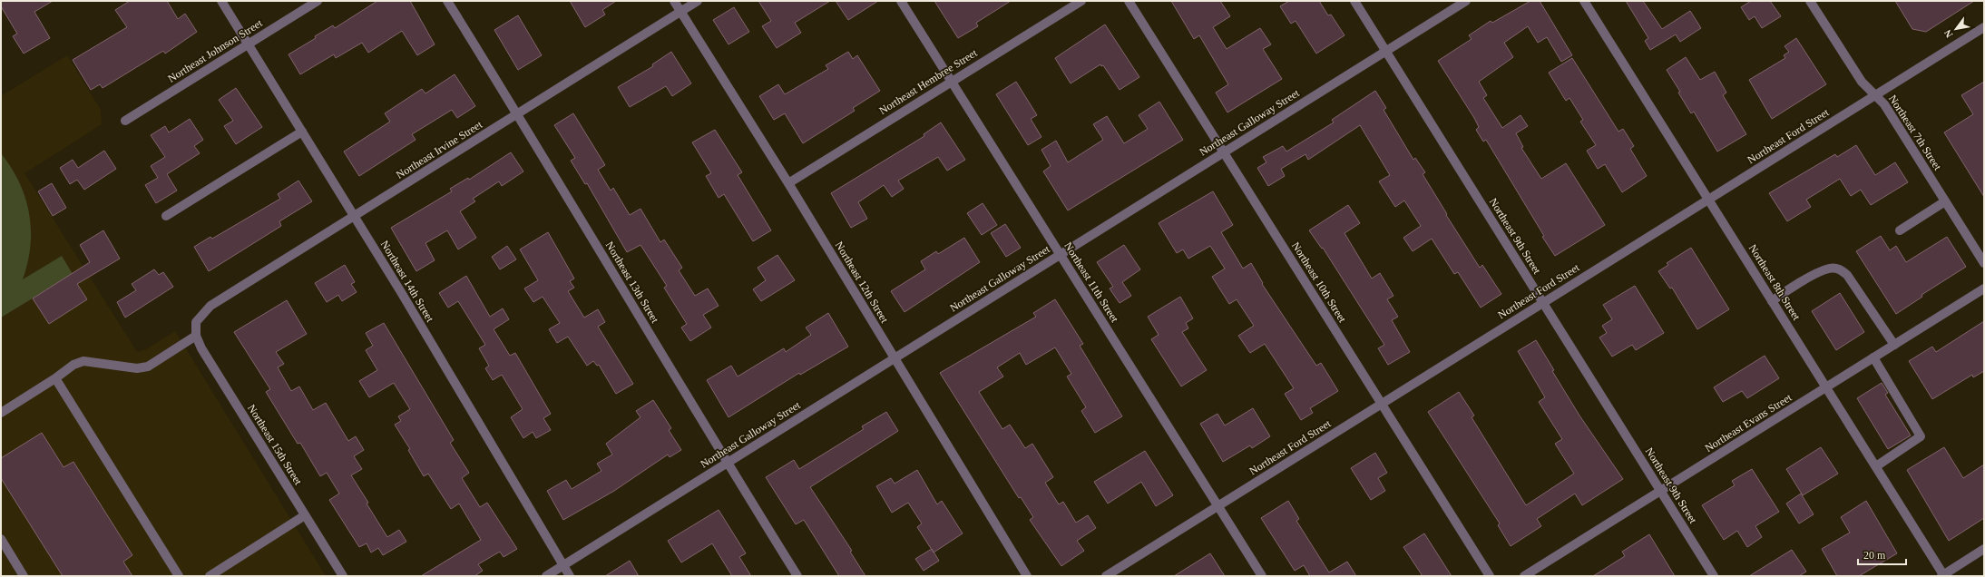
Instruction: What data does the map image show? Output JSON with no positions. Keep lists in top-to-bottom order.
{
  "streets": {
    "street": [
      "Northeast Johnson Street",
      "Northeast Hembree Street",
      "Northeast Galloway Street",
      "Northeast 7th Street",
      "Northeast Ford Street",
      "Northeast Irvine Street",
      "Northeast 9th Street",
      "Northeast 14th Street",
      "Northeast 13th Street",
      "Northeast 12th Street",
      "Northeast 11th Street",
      "Northeast 10th Street",
      "Northeast 8th Street",
      "Northeast Evans Street",
      "Northeast 15th Street"
    ]
  },
  "crossings": [
    ["Northeast Johnson Street", "Northeast 14th Street"],
    ["Northeast Hembree Street", "Northeast 12th Street"],
    ["Northeast Hembree Street", "Northeast 11th Street"],
    ["Northeast Galloway Street", "Northeast 9th Street"],
    ["Northeast Galloway Street", "Northeast 14th Street"],
    ["Northeast Galloway Street", "Northeast 13th Street"],
    ["Northeast Galloway Street", "Northeast 12th Street"],
    ["Northeast Galloway Street", "Northeast 11th Street"],
    ["Northeast Galloway Street", "Northeast 10th Street"],
    ["Northeast 7th Street", "Northeast Ford Street"],
    ["Northeast Ford Street", "Northeast 9th Street"],
    ["Northeast Ford Street", "Northeast 11th Street"],
    ["Northeast Ford Street", "Northeast 10th Street"],
    ["Northeast Ford Street", "Northeast 8th Street"],
    ["Northeast Irvine Street", "Northeast 14th Street"],
    ["Northeast Irvine Street", "Northeast 13th Street"],
    ["Northeast Irvine Street", "Northeast 12th Street"],
    ["Northeast Irvine Street", "Northeast 15th Street"],
    ["Northeast 9th Street", "Northeast Evans Street"],
    ["Northeast 8th Street", "Northeast Evans Street"]
  ],
  "scale_bar": "20 m",
  "north": "bottom left"
}
